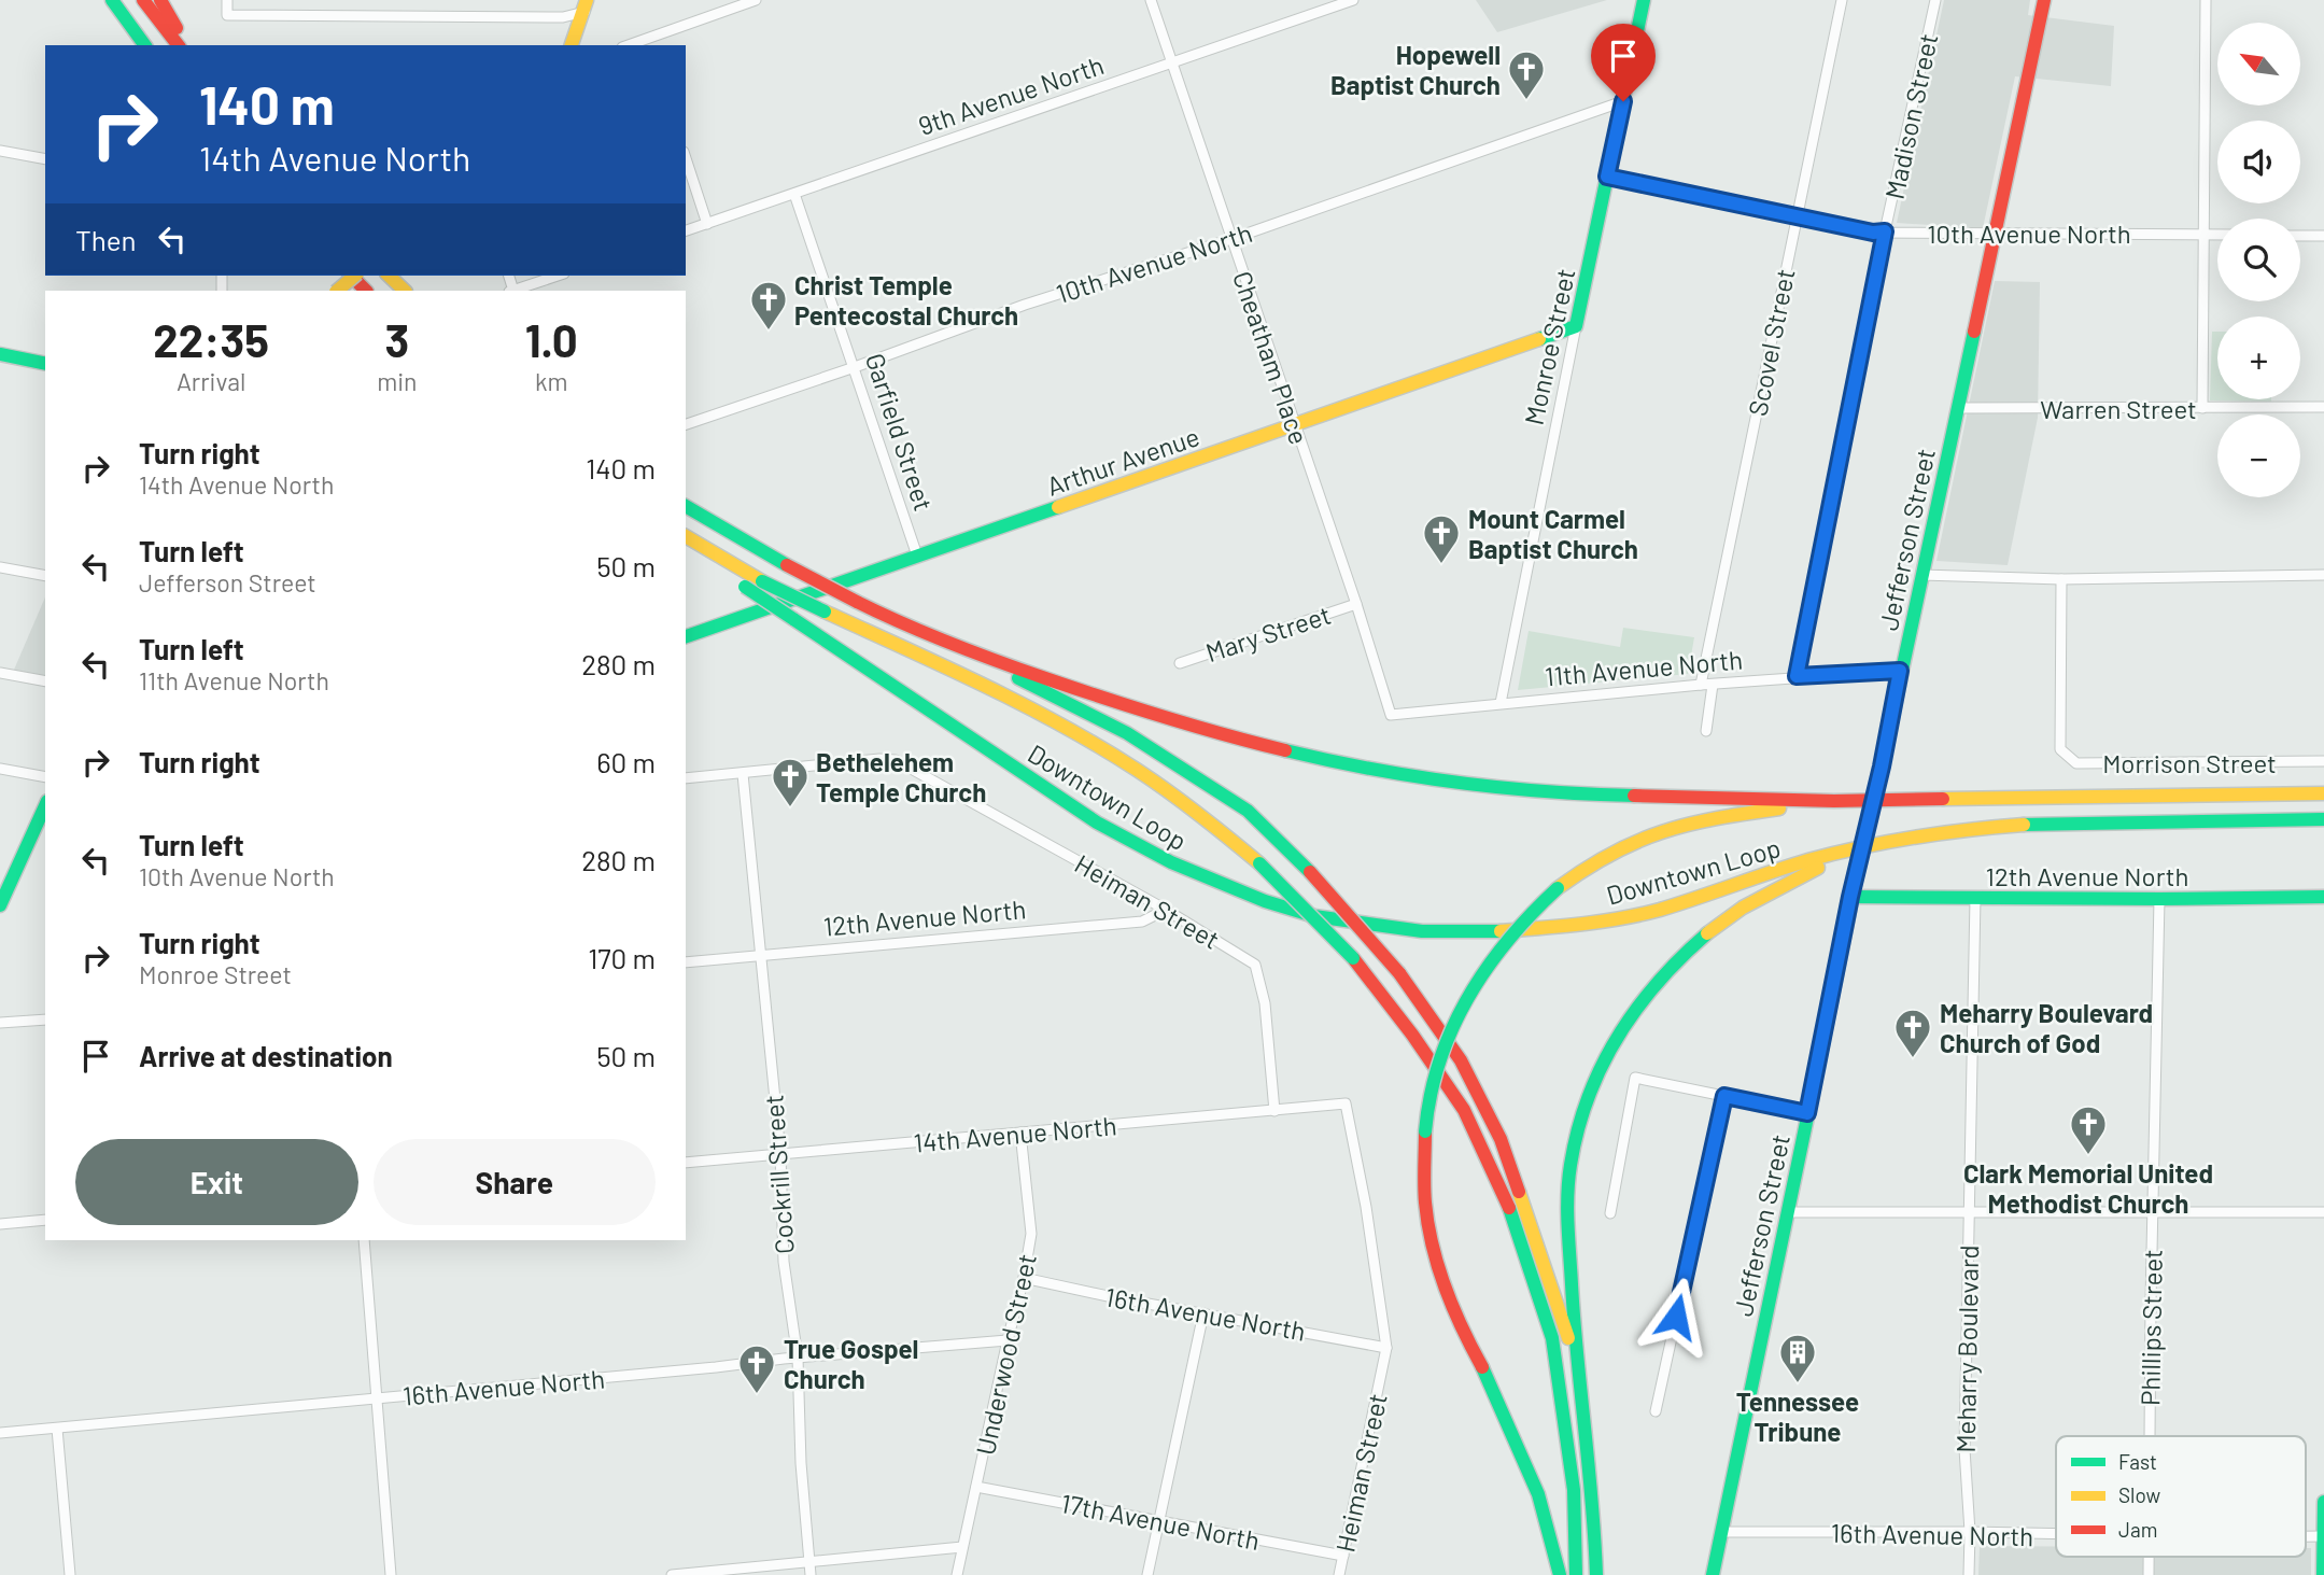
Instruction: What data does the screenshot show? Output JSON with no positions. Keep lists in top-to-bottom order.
{
  "streets": {
    "main road": [
      "Monroe Street",
      "Arthur Avenue",
      "Jefferson Street",
      "Downtown Loop",
      "12th Avenue North"
    ],
    "street": [
      "9th Avenue North",
      "Madison Street",
      "10th Avenue North",
      "Scovel Street",
      "Cheatham Place",
      "Warren Street",
      "Garfield Street",
      "Mary Street",
      "11th Avenue North",
      "Morrison Street",
      "Heiman Street",
      "14th Avenue North",
      "Cockrill Street",
      "16th Avenue North",
      "Phillips Street",
      "Meharry Boulevard",
      "Underwood Street",
      "17th Avenue North"
    ]
  },
  "crossings": [
    ["9th Avenue North", "Cheatham Place"],
    ["9th Avenue North", "Garfield Street"],
    ["Madison Street", "10th Avenue North"],
    ["Madison Street", "11th Avenue North"],
    ["10th Avenue North", "Scovel Street"],
    ["10th Avenue North", "Monroe Street"],
    ["10th Avenue North", "Cheatham Place"],
    ["10th Avenue North", "Garfield Street"],
    ["10th Avenue North", "Jefferson Street"],
    ["Scovel Street", "11th Avenue North"],
    ["Monroe Street", "Arthur Avenue"],
    ["Monroe Street", "11th Avenue North"],
    ["Cheatham Place", "Arthur Avenue"],
    ["Cheatham Place", "Mary Street"],
    ["Cheatham Place", "11th Avenue North"],
    ["Warren Street", "Jefferson Street"],
    ["Garfield Street", "Arthur Avenue"],
    ["Jefferson Street", "11th Avenue North"],
    ["Jefferson Street", "12th Avenue North"],
    ["Jefferson Street", "16th Avenue North"],
    ["12th Avenue North", "Heiman Street"],
    ["12th Avenue North", "Cockrill Street"],
    ["12th Avenue North", "Phillips Street"],
    ["12th Avenue North", "Meharry Boulevard"],
    ["Heiman Street", "14th Avenue North"],
    ["Heiman Street", "Cockrill Street"],
    ["Heiman Street", "16th Avenue North"],
    ["Heiman Street", "17th Avenue North"],
    ["14th Avenue North", "Cockrill Street"],
    ["14th Avenue North", "Underwood Street"],
    ["Cockrill Street", "16th Avenue North"],
    ["16th Avenue North", "Meharry Boulevard"],
    ["16th Avenue North", "Underwood Street"],
    ["Underwood Street", "17th Avenue North"]
  ],
  "places": {
    "church": [
      "Hopewell Baptist Church",
      "Christ Temple Pentecostal Church",
      "Mount Carmel Baptist Church",
      "Bethelehem Temple Church",
      "Meharry Boulevard Church of God",
      "Clark Memorial United Methodist Church",
      "True Gospel Church"
    ],
    "building": ["Tennessee Tribune"]
  },
  "legend": ["Fast", "Slow", "Jam"],
  "north": "top left",
  "page": {
    "map_buttons": ["+", "−"],
    "turn": ["140 m", "14th Avenue North"],
    "then": "Then",
    "eta": [
      "22:35",
      "Arrival",
      "3",
      "min",
      "1.0",
      "km"
    ],
    "list": [
      {
        "name": "Turn right",
        "note": "14th Avenue North",
        "value": "140 m"
      },
      {
        "name": "Turn left",
        "note": "Jefferson Street",
        "value": "50 m"
      },
      {
        "name": "Turn left",
        "note": "11th Avenue North",
        "value": "280 m"
      },
      {
        "name": "Turn right",
        "value": "60 m"
      },
      {
        "name": "Turn left",
        "note": "10th Avenue North",
        "value": "280 m"
      },
      {
        "name": "Turn right",
        "note": "Monroe Street",
        "value": "170 m"
      },
      {
        "name": "Arrive at destination",
        "value": "50 m"
      }
    ],
    "buttons": ["Exit", "Share"]
  }
}
